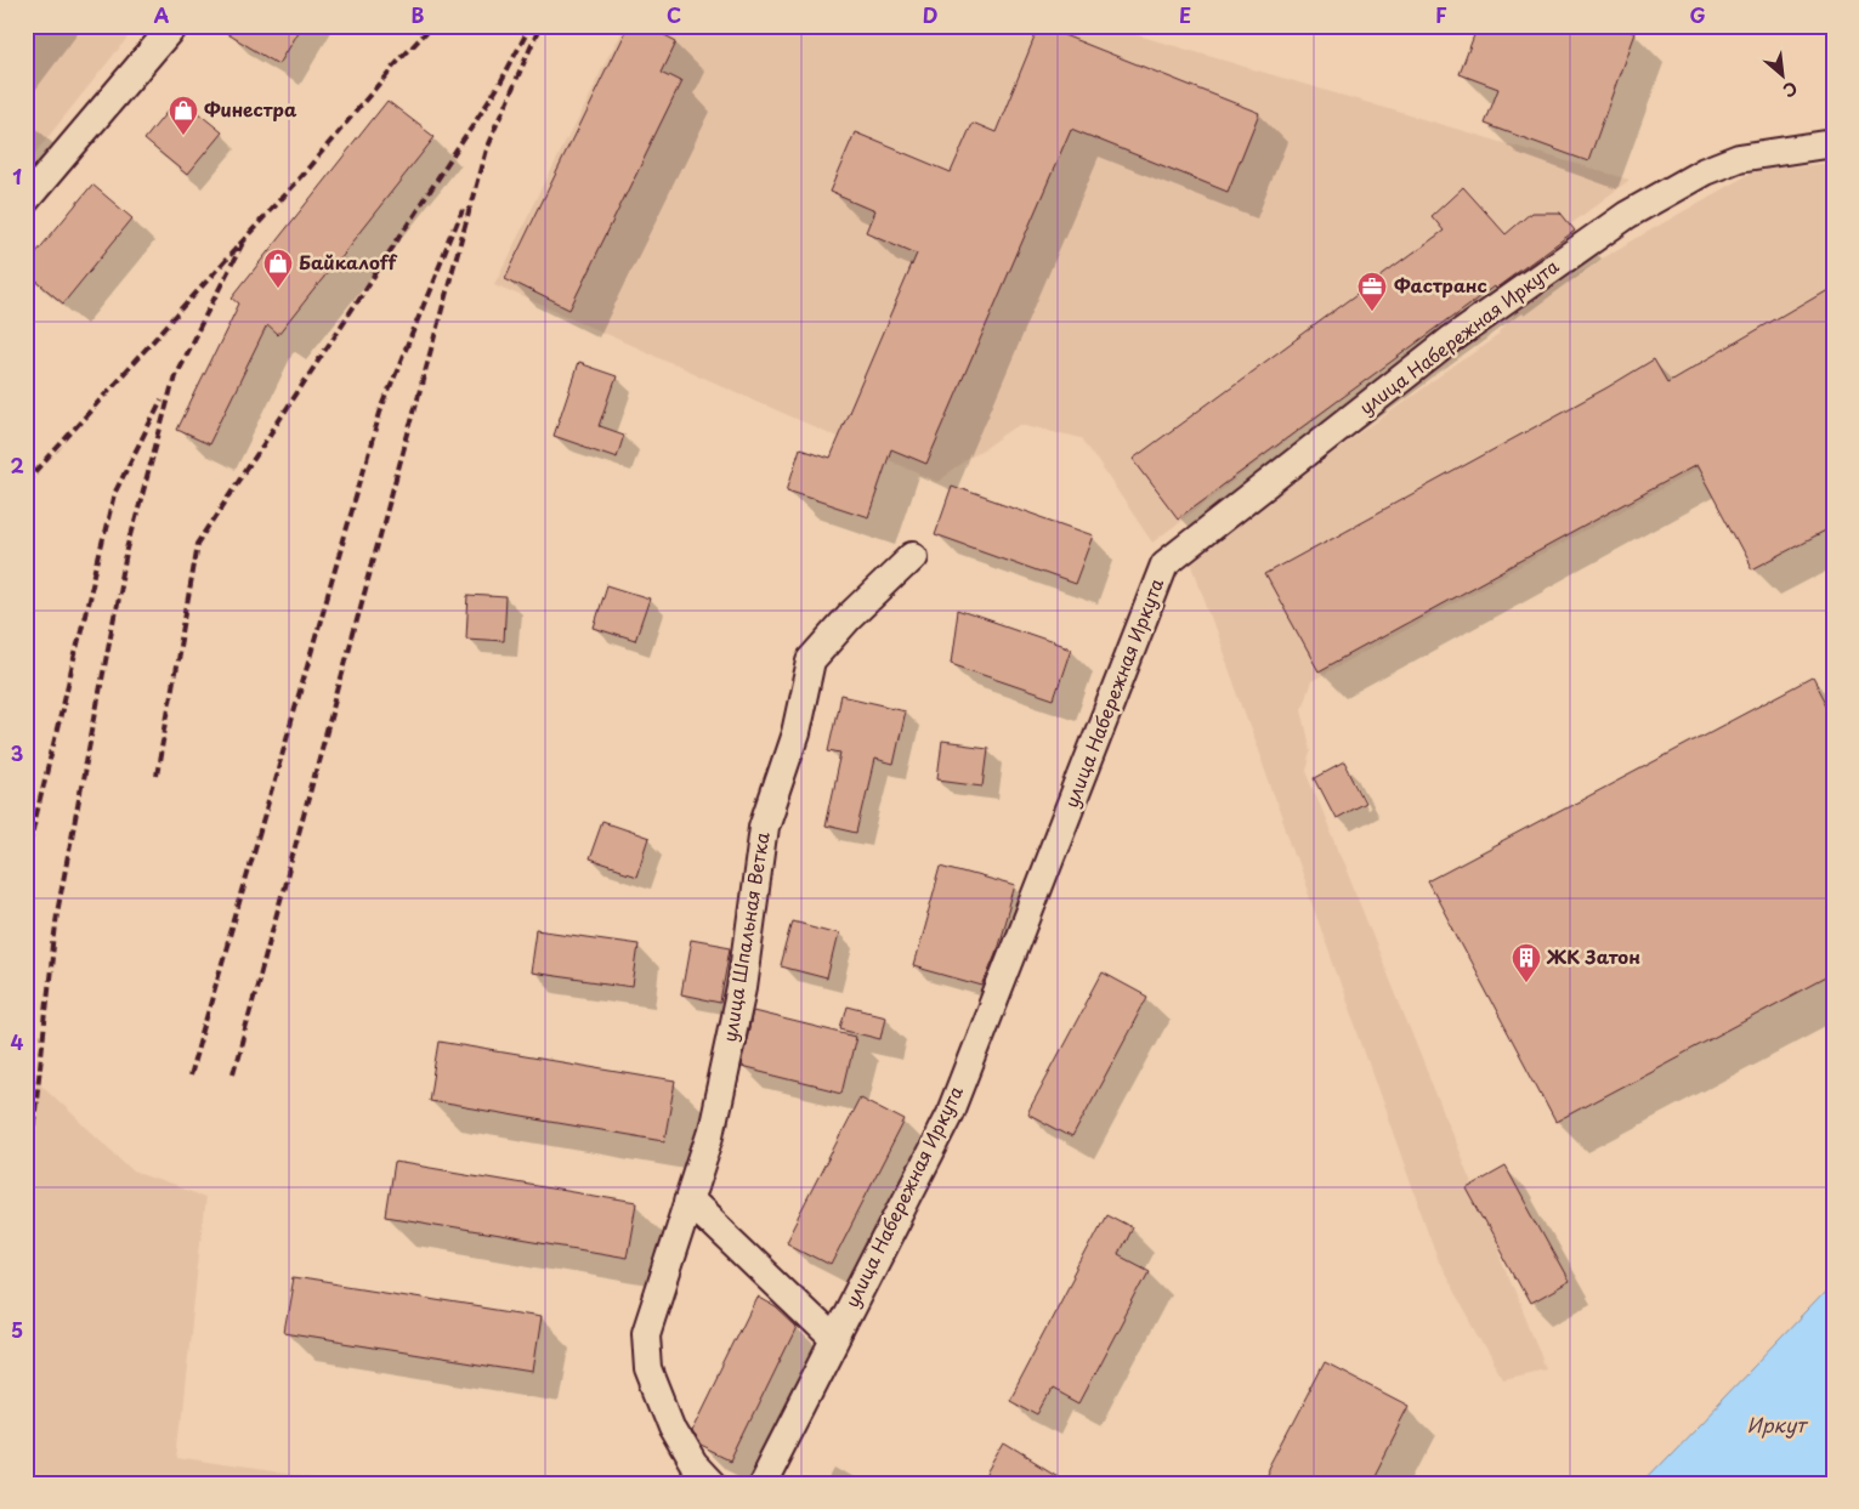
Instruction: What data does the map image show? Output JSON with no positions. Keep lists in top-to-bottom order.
{
  "streets": {
    "street": ["улица Набережная Иркута", "улица Шпальная Ветка"]
  },
  "water": ["Иркут"],
  "places": {
    "shop": ["Финестра", "Байкалoff"],
    "office": ["Фастранс"],
    "building": ["ЖК Затон"]
  },
  "north": "bottom right",
  "grid": {
    "columns": [
      "A",
      "B",
      "C",
      "D",
      "E",
      "F",
      "G"
    ],
    "rows": [
      "1",
      "2",
      "3",
      "4",
      "5"
    ]
  }
}
